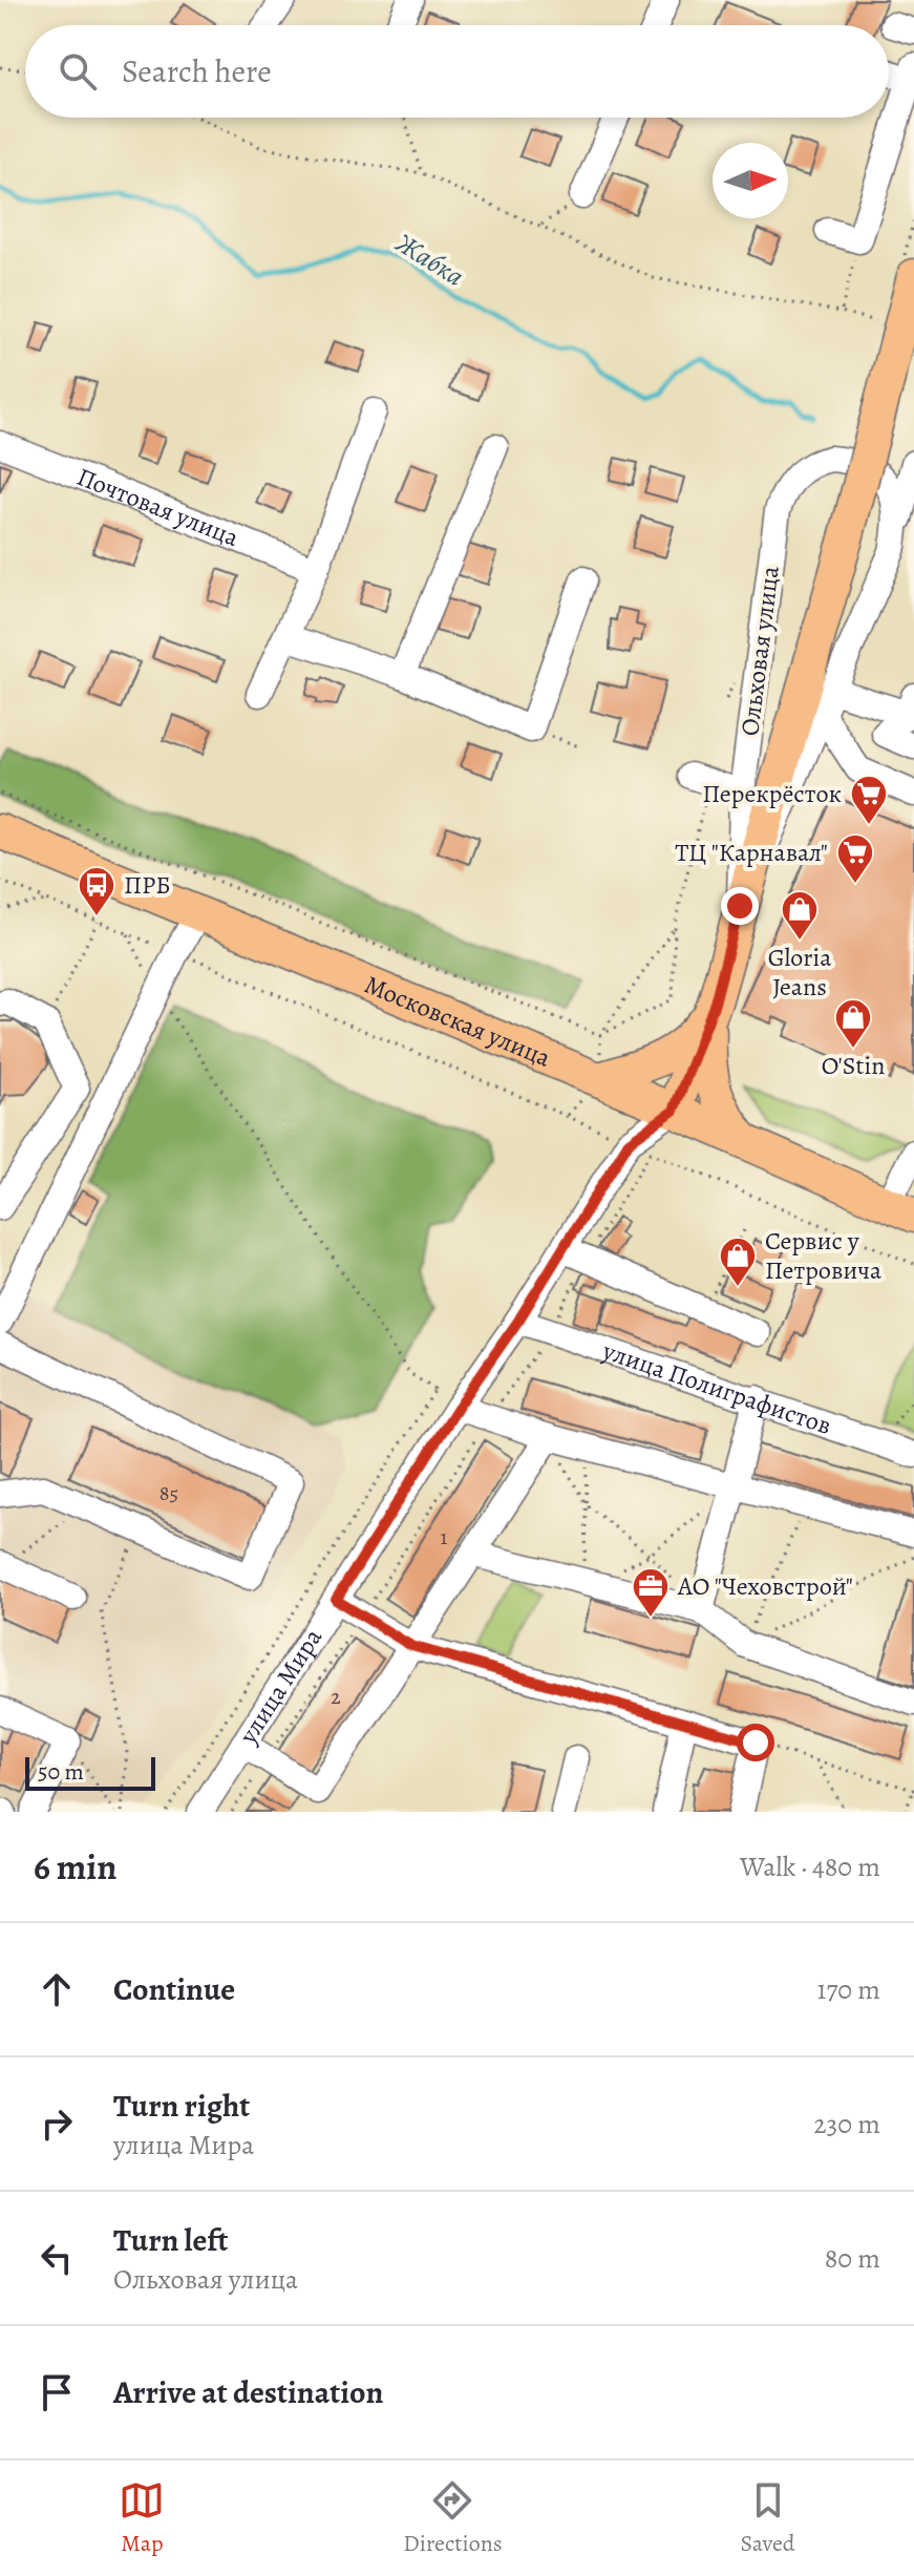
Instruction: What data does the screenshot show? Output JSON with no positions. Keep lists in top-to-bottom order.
{
  "streets": {
    "main road": ["Ольховая улица", "Московская улица"],
    "street": ["Почтовая улица", "улица Полиграфистов", "улица Мира"]
  },
  "crossings": [
    ["Ольховая улица", "Московская улица"],
    ["Ольховая улица", "улица Мира"],
    ["Московская улица", "улица Мира"],
    ["улица Полиграфистов", "улица Мира"]
  ],
  "water": ["Жабка"],
  "places": {
    "supermarket": ["Перекрёсток", "ТЦ \"Карнавал\""],
    "bus stop": ["ПРБ"],
    "shop": ["Gloria Jeans", "O'Stin", "Сервис у Петровича"],
    "office": ["АО \"Чеховстрой\""]
  },
  "house_numbers": ["85", "1", "2"],
  "scale_bar": "50 m",
  "north": "right",
  "page": {
    "search": "Search here",
    "scale": "50 m",
    "heading": ["6 min", "Walk · 480 m"],
    "list": [
      ["Continue", "170 m"],
      ["Turn right", "улица Мира", "230 m"],
      ["Turn left", "Ольховая улица", "80 m"],
      "Arrive at destination"
    ],
    "nav": ["Map", "Directions", "Saved"]
  }
}
